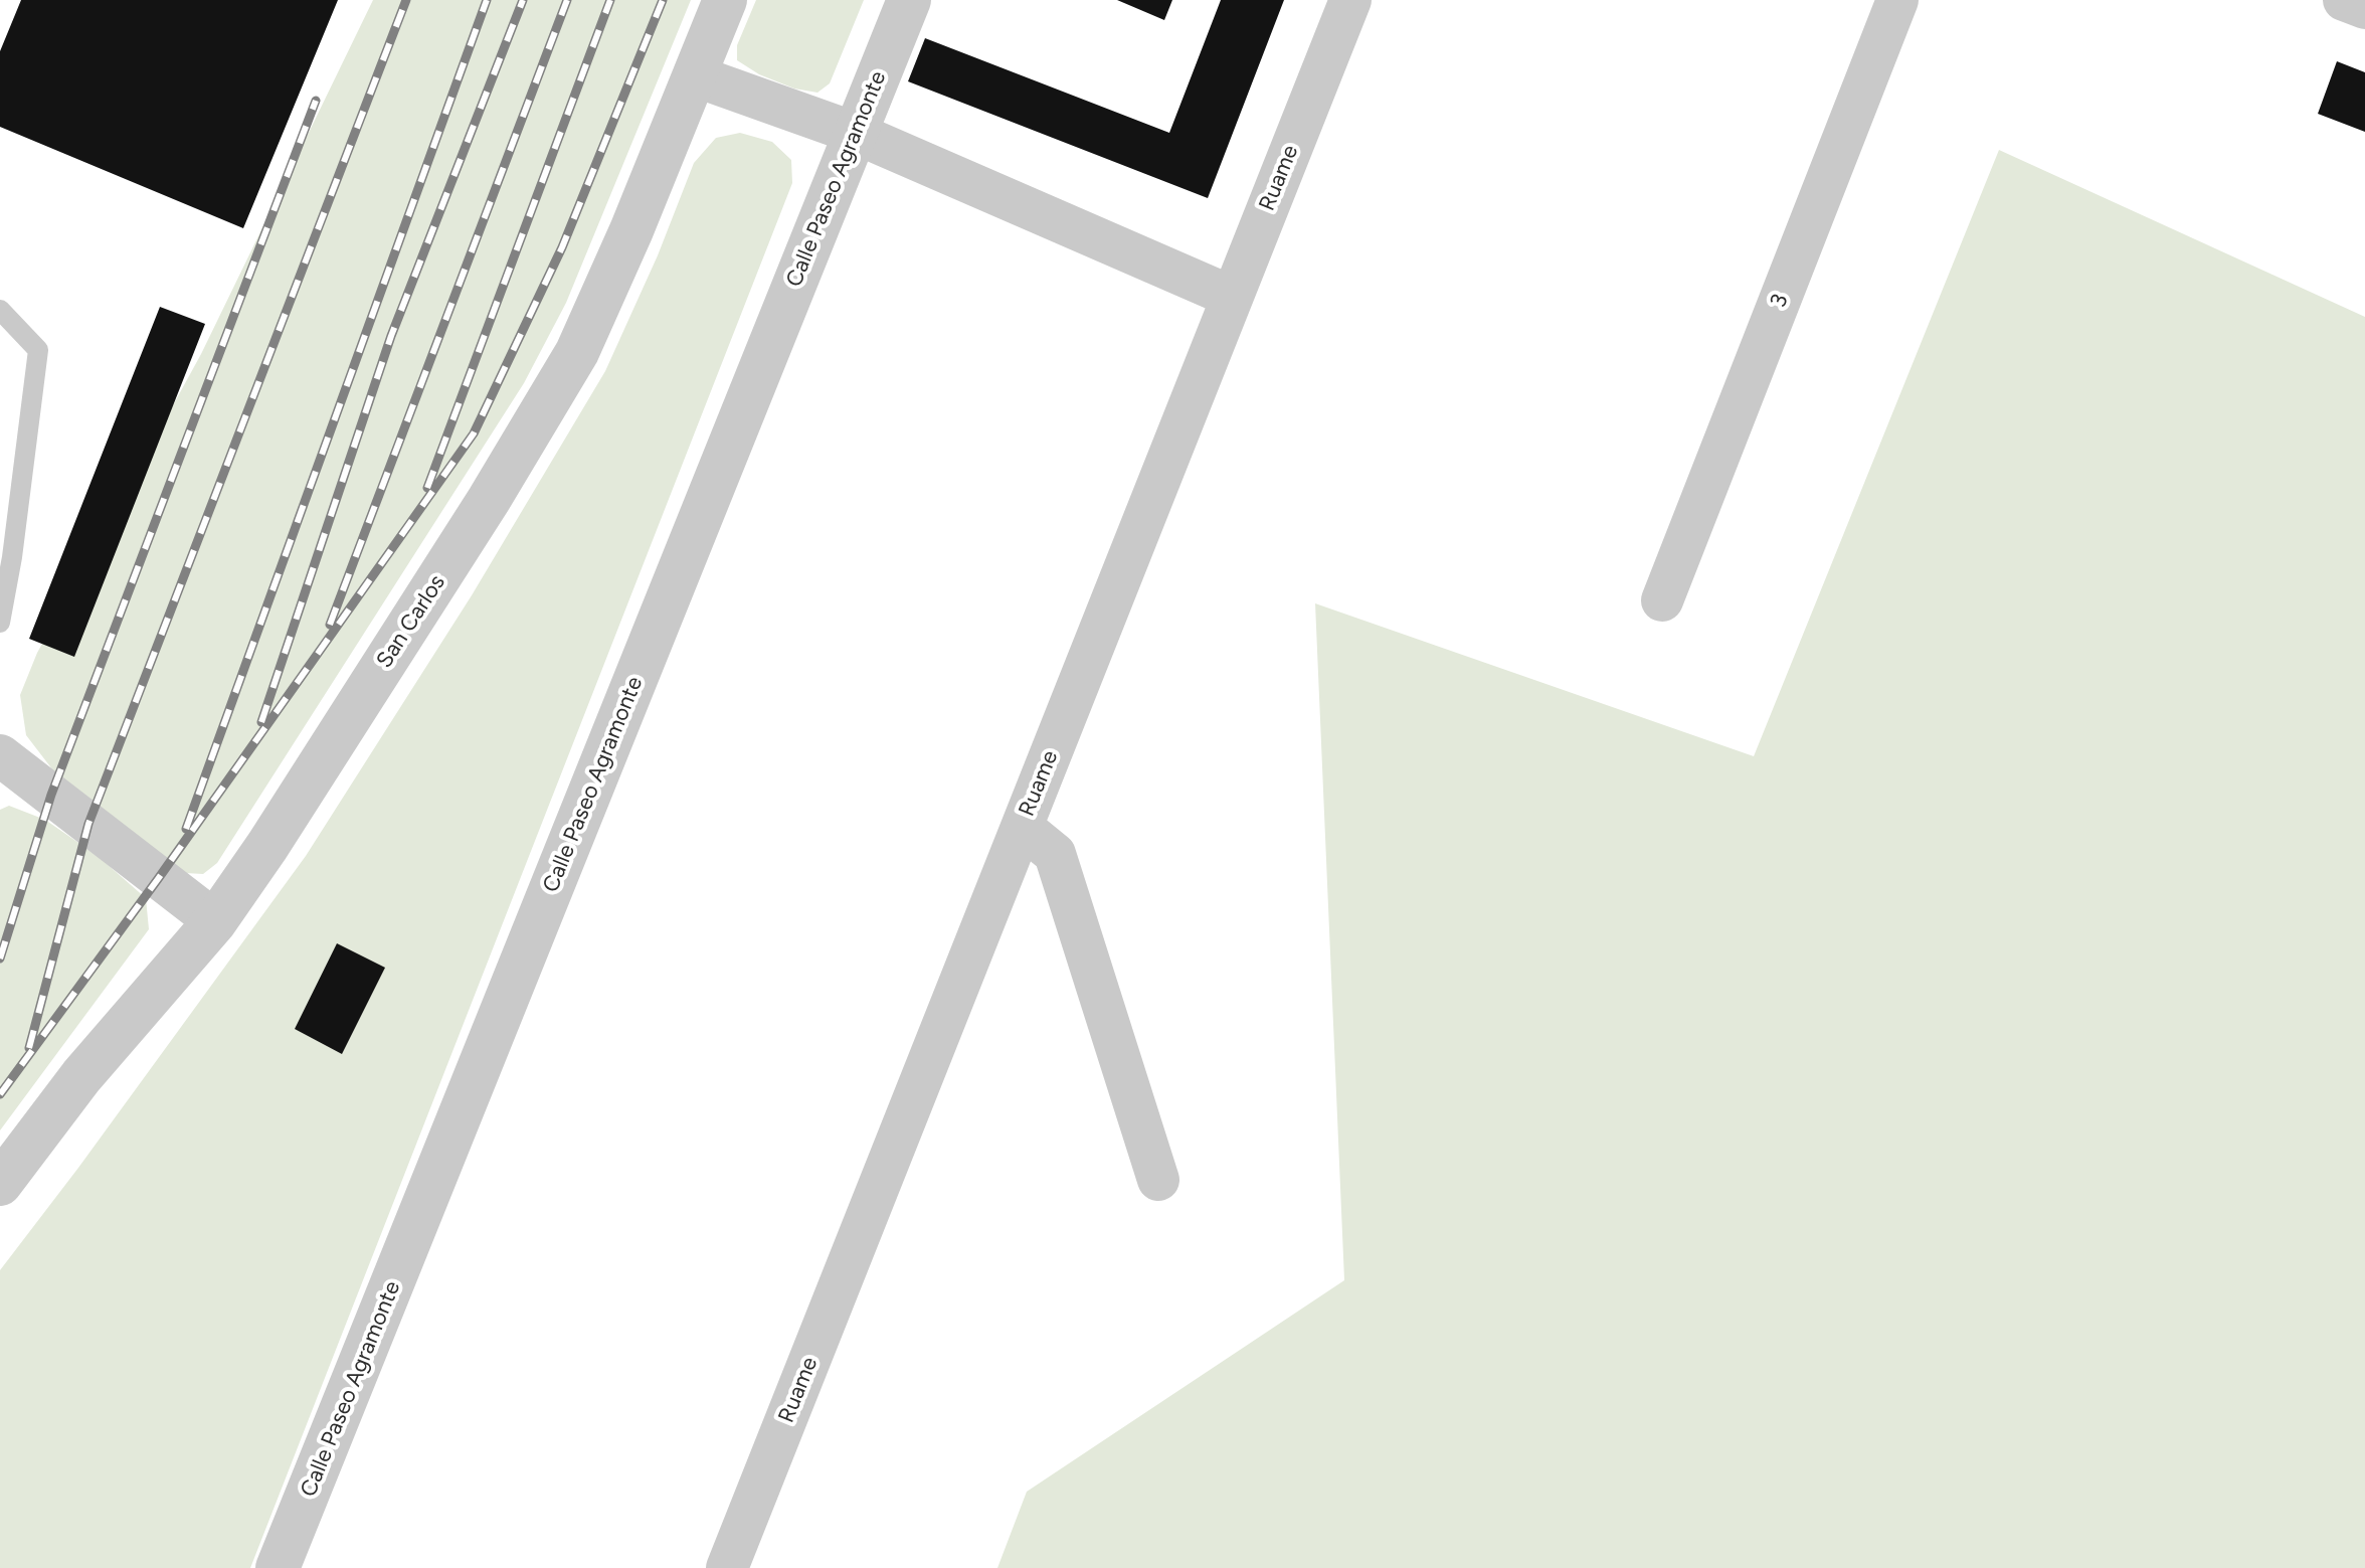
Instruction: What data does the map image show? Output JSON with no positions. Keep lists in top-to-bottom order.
{
  "streets": {
    "street": [
      "Ruame",
      "Calle Paseo Agramonte",
      "3",
      "San Carlos"
    ]
  }
}
